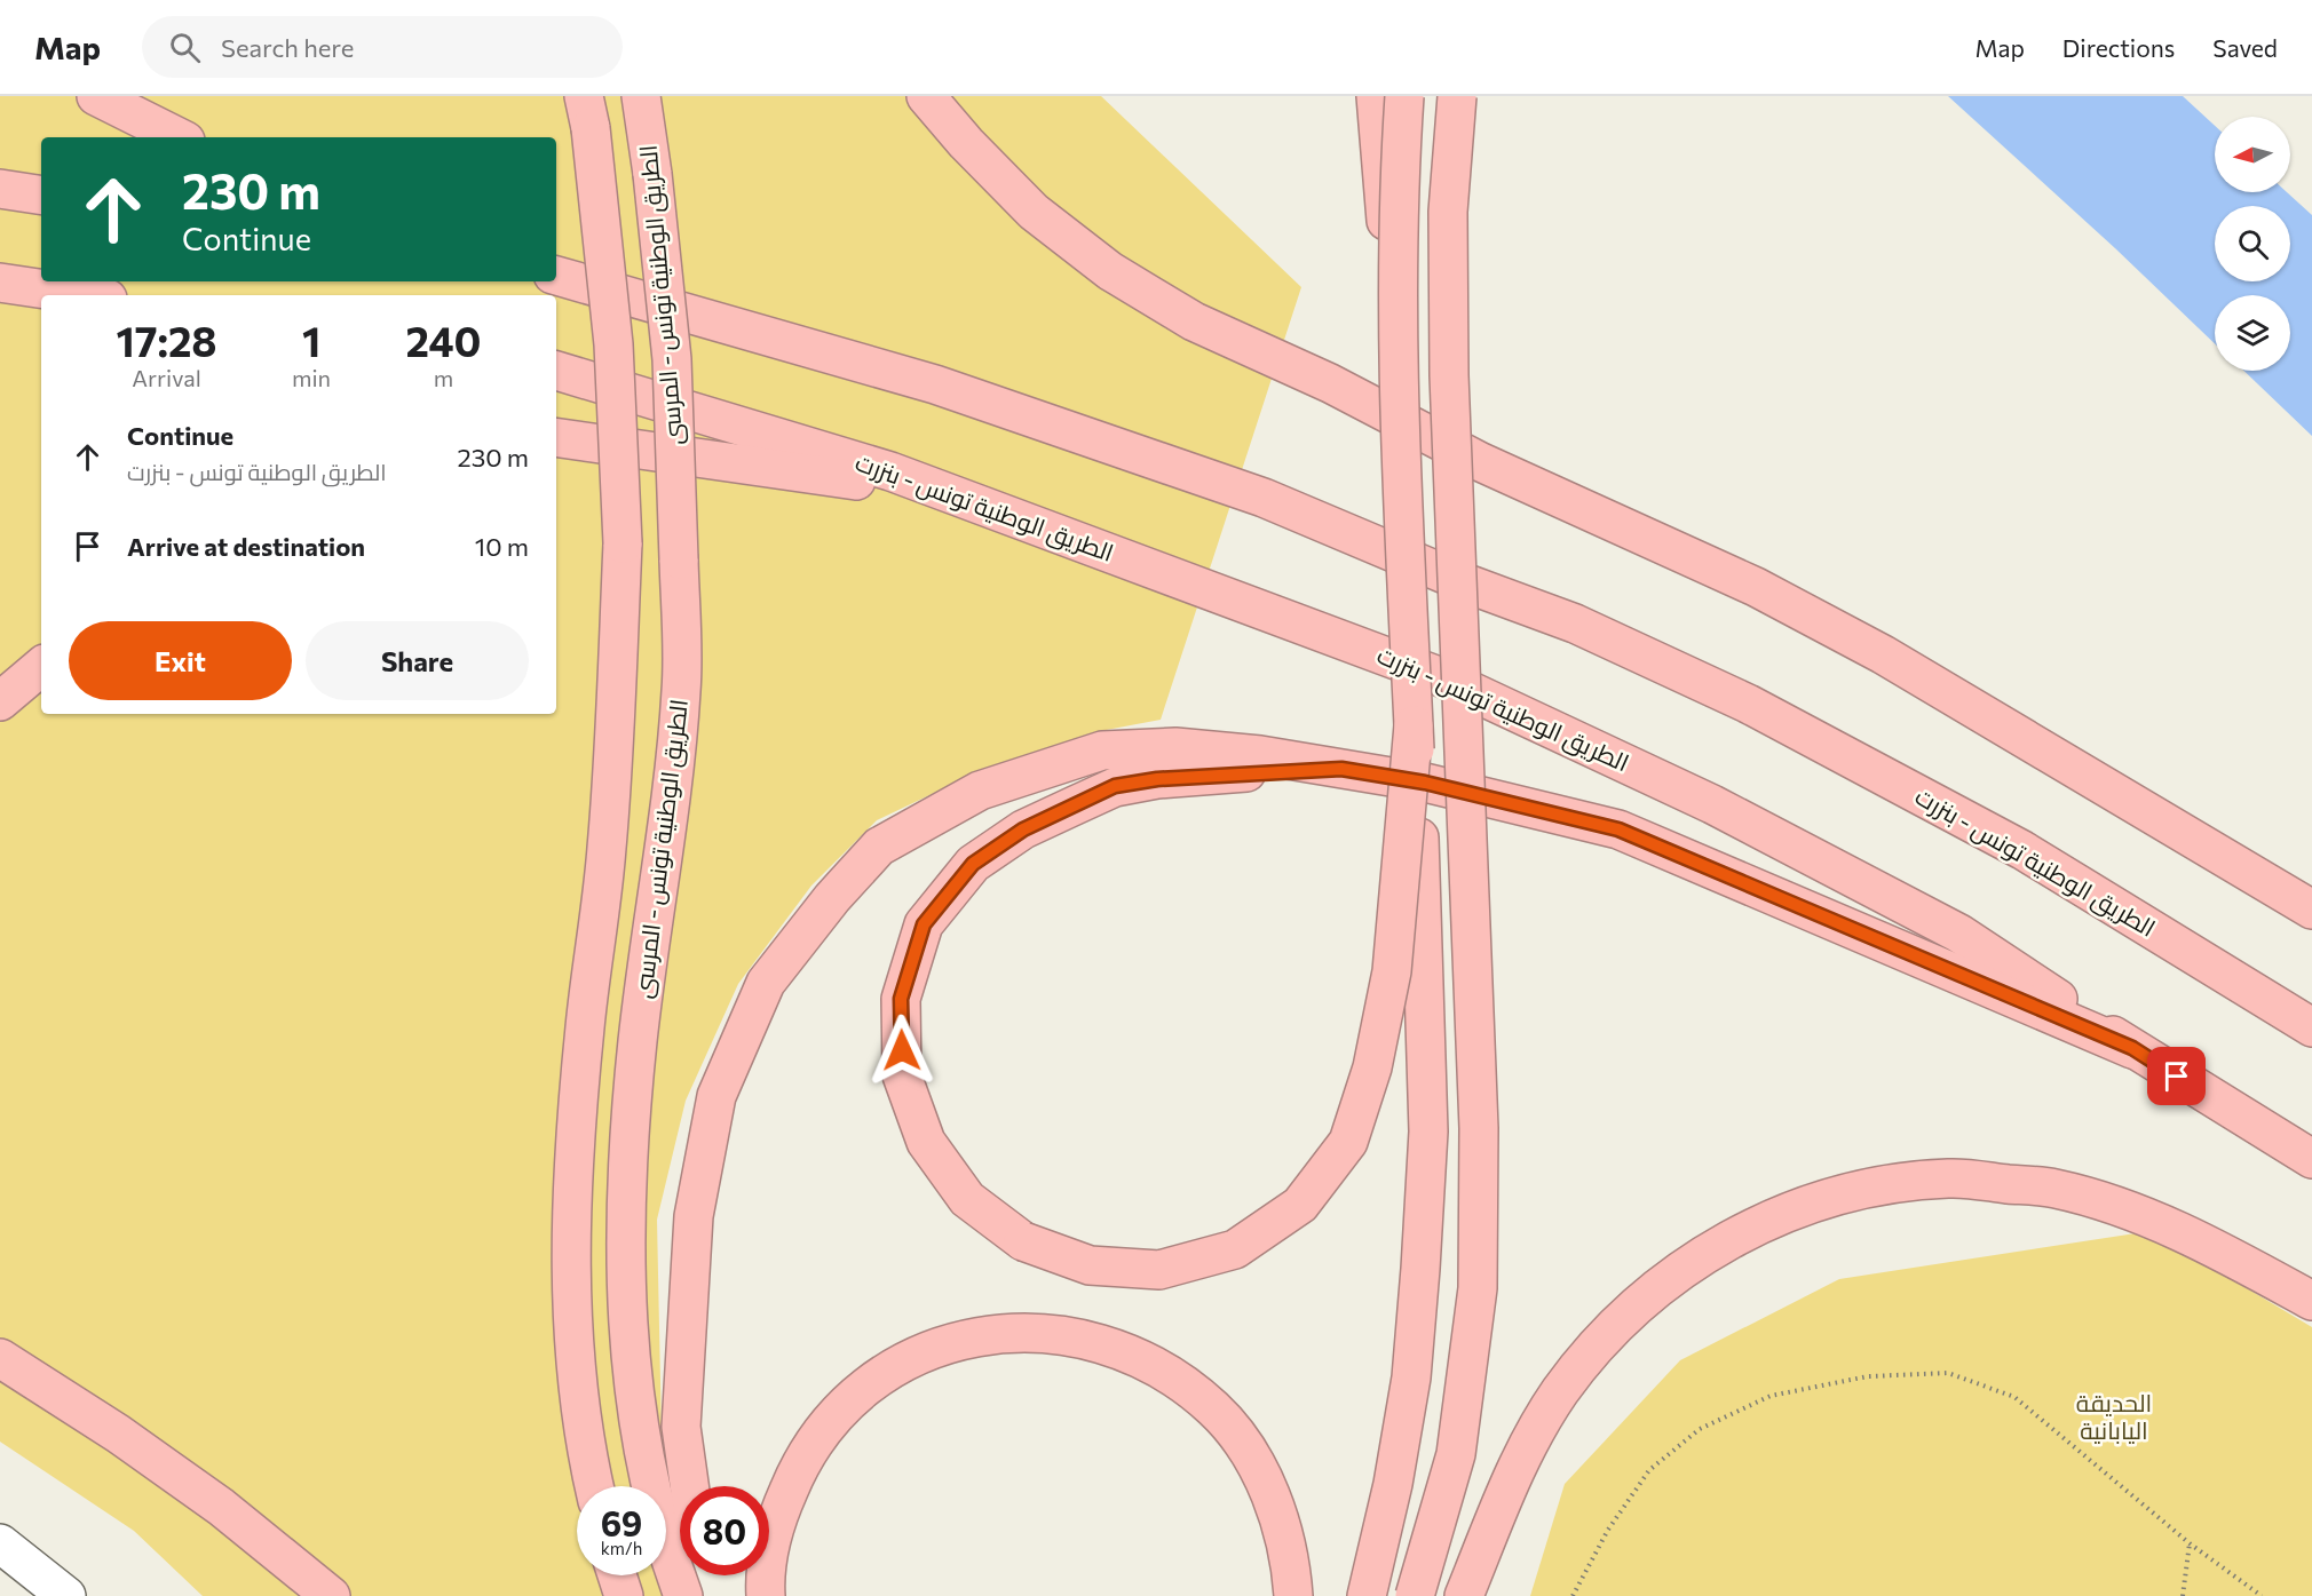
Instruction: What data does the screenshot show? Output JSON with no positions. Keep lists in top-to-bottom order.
{
  "streets": {
    "highway": ["الطريق الوطنية تونس - المرسى", "الطريق الوطنية تونس - بنزرت"]
  },
  "parks": ["الحديقة اليابانية"],
  "north": "left",
  "page": {
    "header": "Map",
    "search": "Search here",
    "nav": ["Map", "Directions", "Saved"],
    "turn": ["230 m", "Continue"],
    "eta": [
      "17:28",
      "Arrival",
      "1",
      "min",
      "240",
      "m"
    ],
    "list": [
      {
        "name": "Continue",
        "note": "الطريق الوطنية تونس - بنزرت",
        "value": "230 m"
      },
      {
        "name": "Arrive at destination",
        "value": "10 m"
      }
    ],
    "buttons": ["Exit", "Share"],
    "speed": "69 km/h",
    "limit": "80"
  }
}
